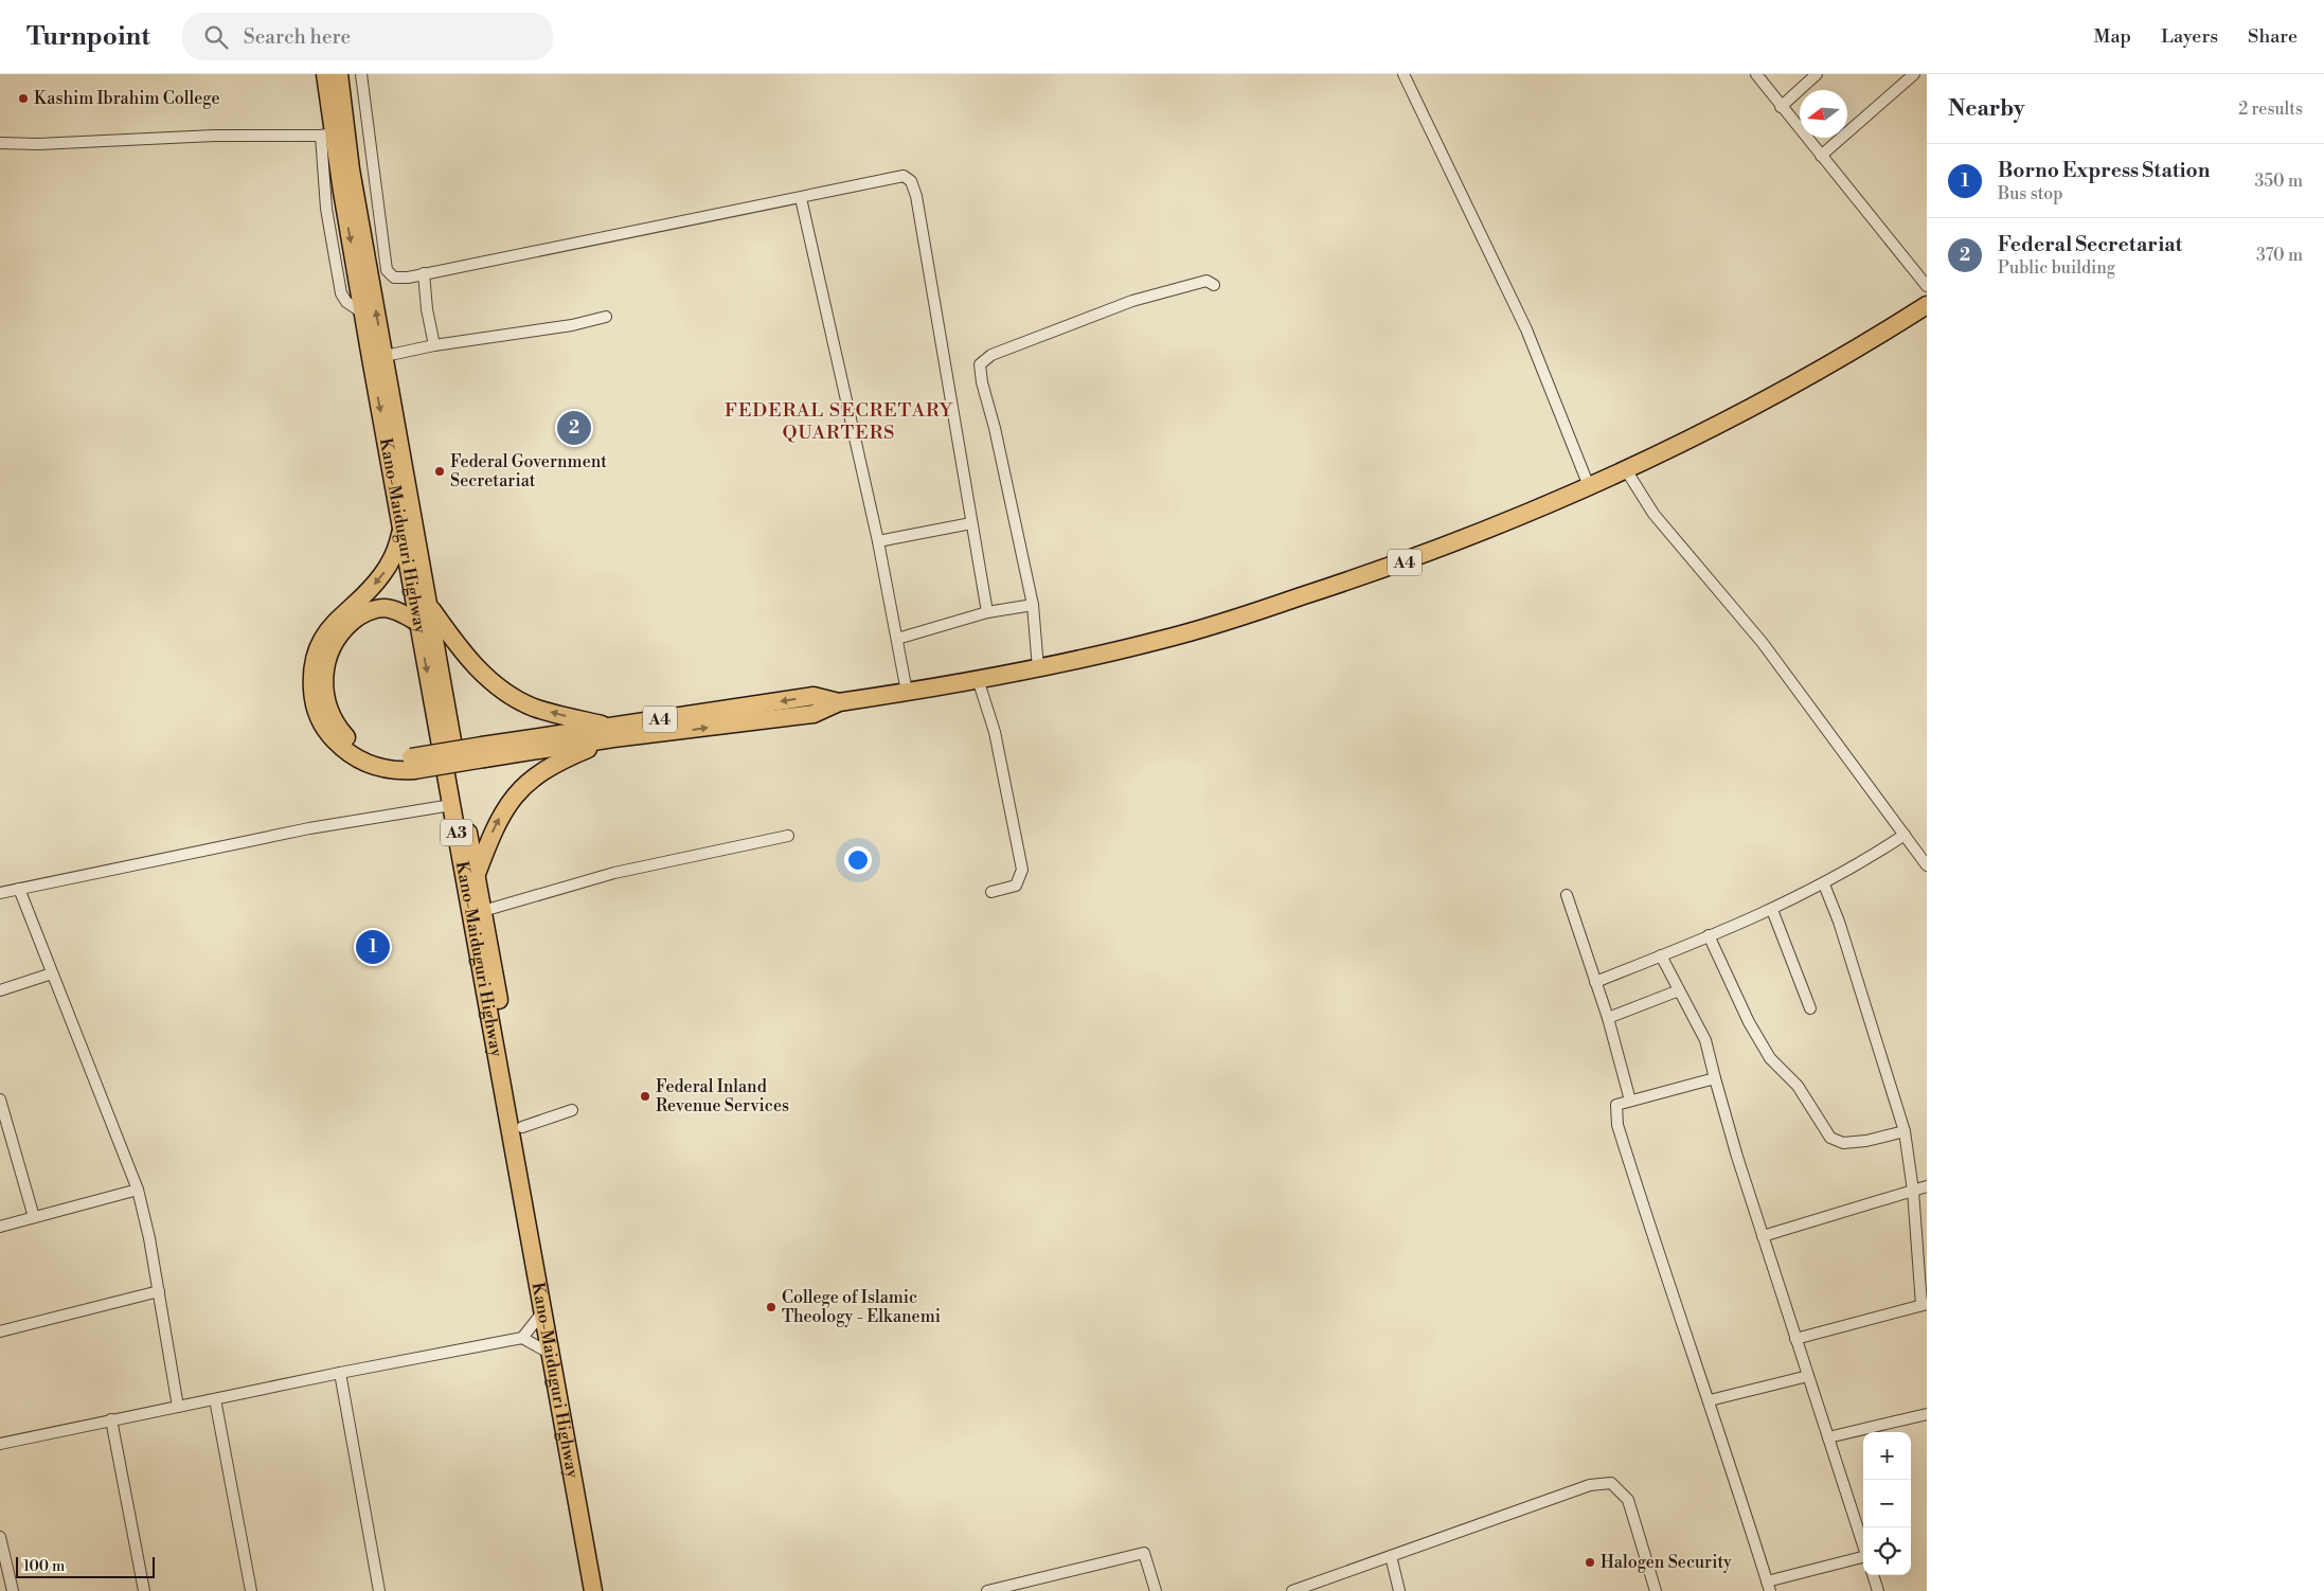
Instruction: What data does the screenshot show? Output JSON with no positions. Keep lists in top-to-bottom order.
{
  "streets": {
    "highway": ["Kano-Maiduguri Highway", "A4", "A3"]
  },
  "crossings": [
    ["Kano-Maiduguri Highway", "A4"]
  ],
  "districts": ["FEDERAL SECRETARY QUARTERS"],
  "places": [
    "Kashim Ibrahim College",
    "Federal Government Secretariat",
    "Federal Inland Revenue Services",
    "College of Islamic Theology - Elkanemi",
    "Halogen Security"
  ],
  "scale_bar": "100 m",
  "north": "left",
  "page": {
    "header": "Turnpoint",
    "search": "Search here",
    "nav": ["Map", "Layers", "Share"],
    "heading": ["Nearby", "2 results"],
    "list": [
      {
        "mark": "1",
        "name": "Borno Express Station",
        "note": "Bus stop",
        "value": "350 m"
      },
      {
        "mark": "2",
        "name": "Federal Secretariat",
        "note": "Public building",
        "value": "370 m"
      }
    ],
    "pins": ["2", "1"],
    "map_buttons": ["+", "−"],
    "scale": "100 m"
  }
}
